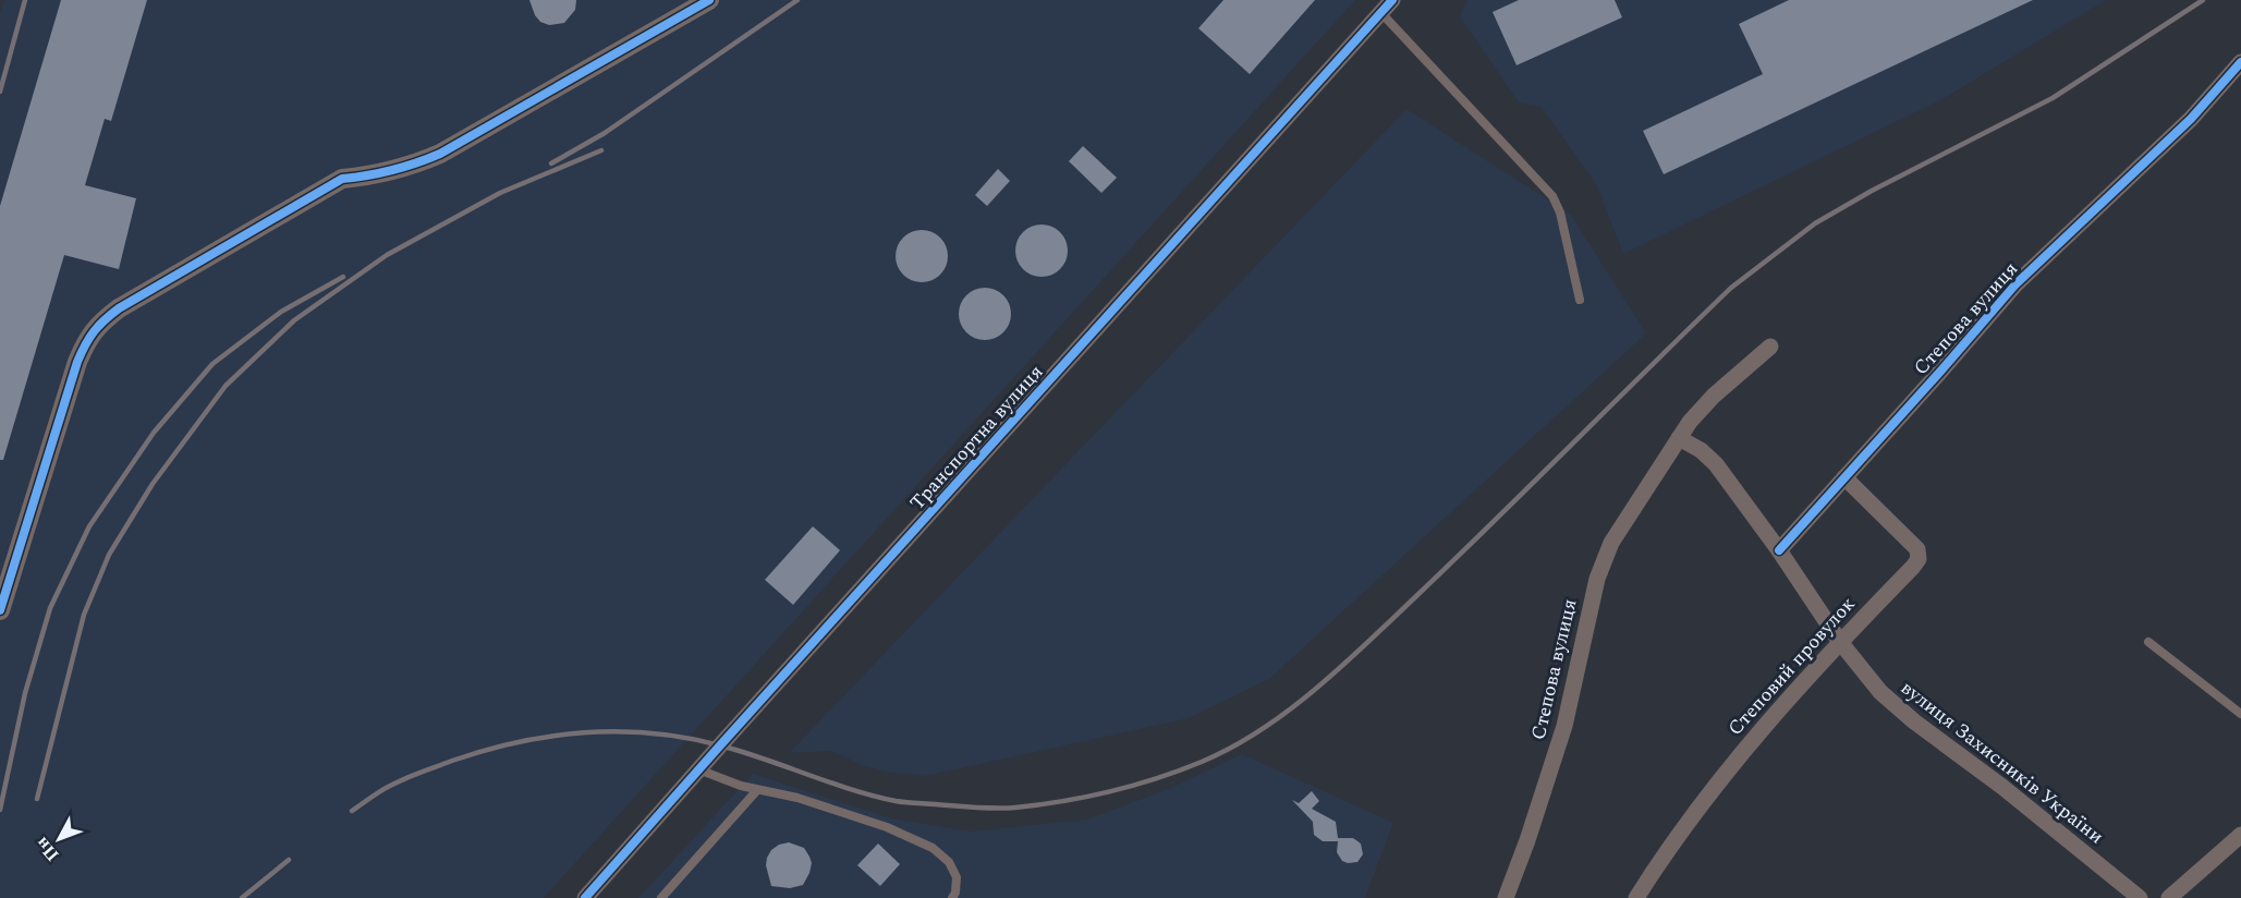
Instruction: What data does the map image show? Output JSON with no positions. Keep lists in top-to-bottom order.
{
  "streets": {
    "street": [
      "Степова вулиця",
      "Транспортна вулиця",
      "Степовий провулок",
      "вулиця Захисників України"
    ]
  },
  "crossings": [
    ["Степова вулиця", "Степовий провулок"],
    ["Степова вулиця", "вулиця Захисників України"],
    ["Степовий провулок", "вулиця Захисників України"]
  ],
  "north": "bottom left"
}
